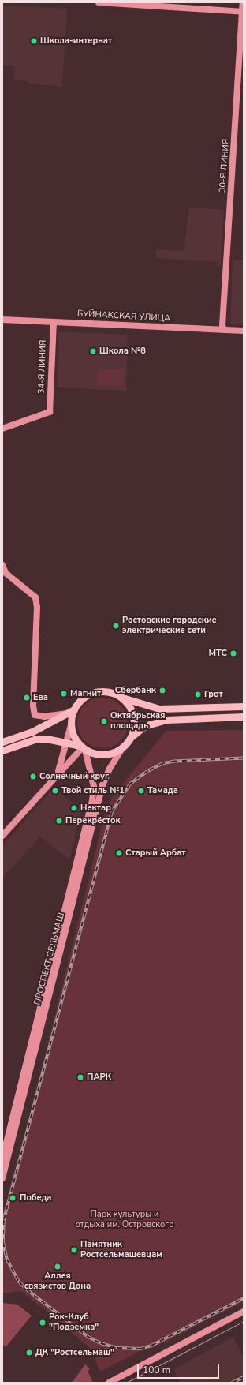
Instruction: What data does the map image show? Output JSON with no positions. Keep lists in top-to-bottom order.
{
  "streets": {
    "street": [
      "30-Я ЛИНИЯ",
      "БУЙНАКСКАЯ УЛИЦА",
      "34-Я ЛИНИЯ",
      "ПРОСПЕКТ СЕЛЬМАШ"
    ]
  },
  "crossings": [
    ["30-Я ЛИНИЯ", "БУЙНАКСКАЯ УЛИЦА"],
    ["БУЙНАКСКАЯ УЛИЦА", "34-Я ЛИНИЯ"]
  ],
  "parks": ["Парк культуры и отдыха им. Островского"],
  "places": [
    "Школа-интернат",
    "Школа №8",
    "Ростовские городские электрические сети",
    "МТС",
    "Сбербанк",
    "Магнит",
    "Грот",
    "Ева",
    "Октябрьская площадь",
    "Солнечный круг",
    "Твой стиль №1",
    "Тамада",
    "Нектар",
    "Перекрёсток",
    "Старый Арбат",
    "ПАРК",
    "Победа",
    "Памятник Ростсельмашевцам",
    "Аллея связистов Дона",
    "Рок-Клуб \"Подземка\"",
    "ДК \"Ростсельмаш\""
  ],
  "scale_bar": "100 m"
}
